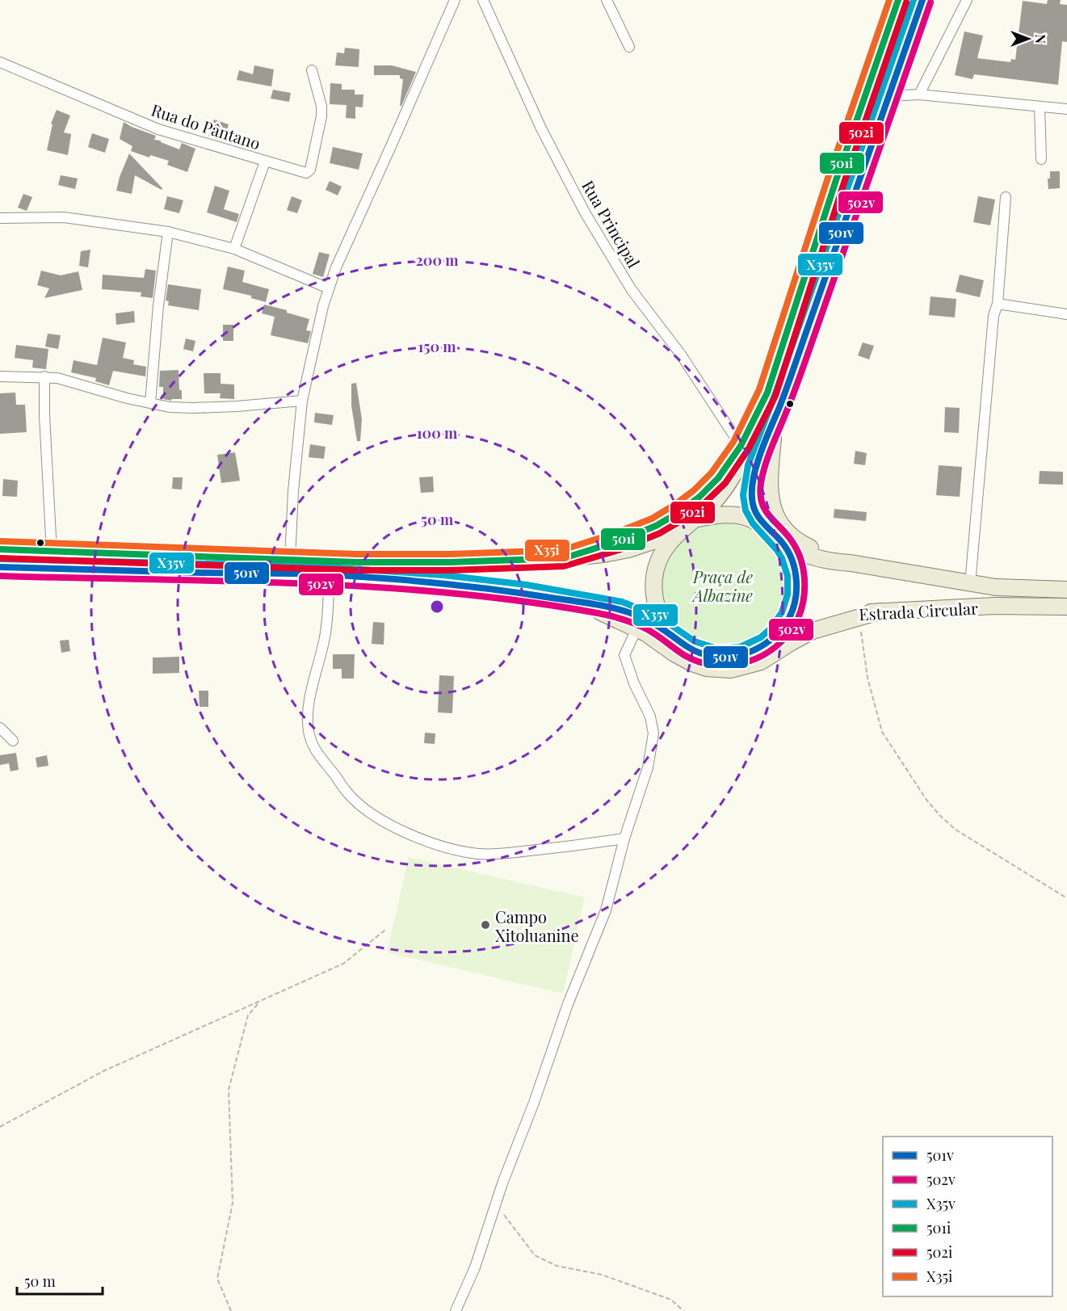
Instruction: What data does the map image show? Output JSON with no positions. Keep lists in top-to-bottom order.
{
  "streets": {
    "main road": ["Estrada Circular"],
    "street": ["Rua do Pântano", "Rua Principal"]
  },
  "parks": ["Praça de Albazine"],
  "places": ["Campo Xitoluanine"],
  "lines": [
    "transit line 501v",
    "transit line X35v",
    "transit line 501i",
    "transit line X35i",
    "transit line 502v",
    "transit line 502i"
  ],
  "legend": [
    "501v",
    "502v",
    "X35v",
    "501i",
    "502i",
    "X35i"
  ],
  "scale_bar": "50 m",
  "north": "right",
  "rings": [
    "200 m",
    "150 m",
    "100 m",
    "50 m"
  ]
}
